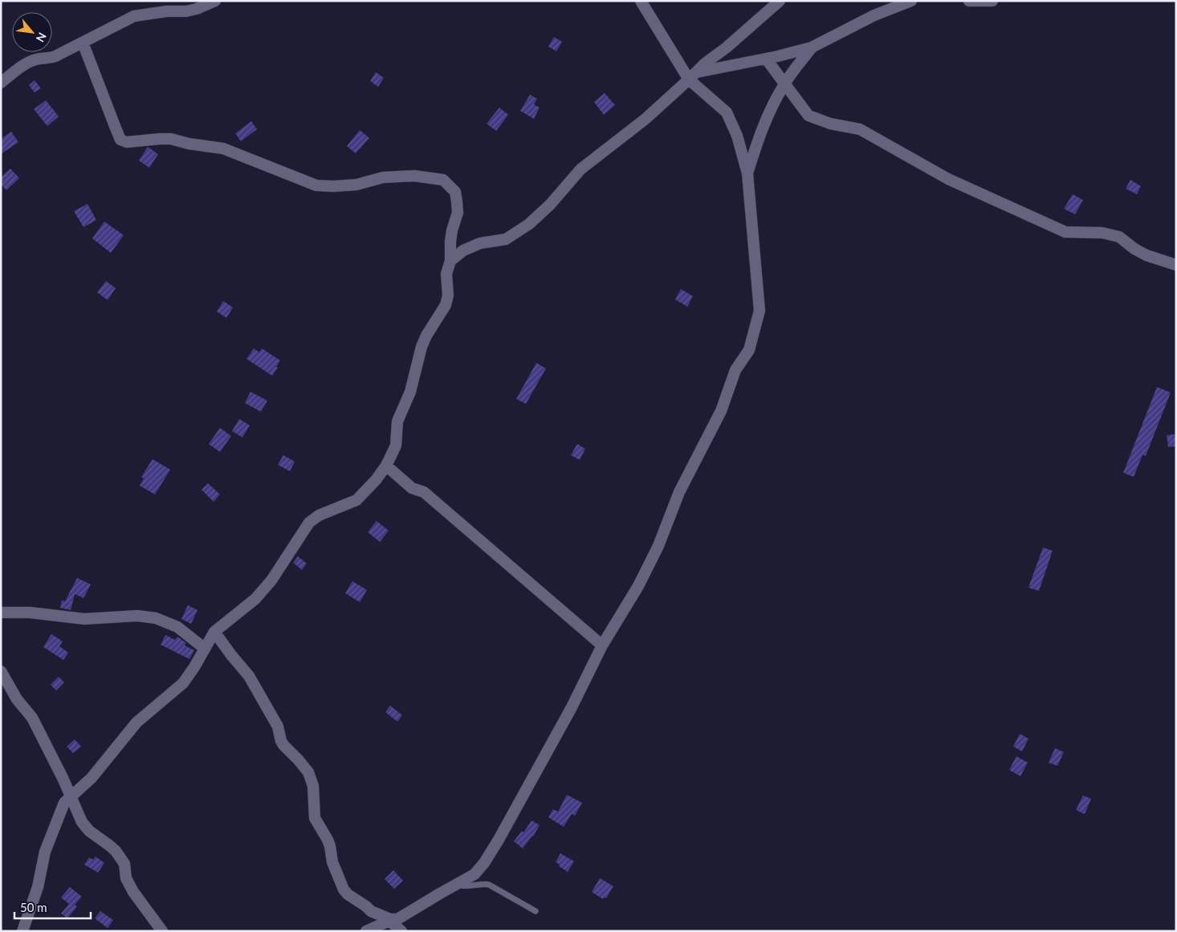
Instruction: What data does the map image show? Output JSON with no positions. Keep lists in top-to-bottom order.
{
  "scale_bar": "50 m",
  "north": "bottom right"
}
